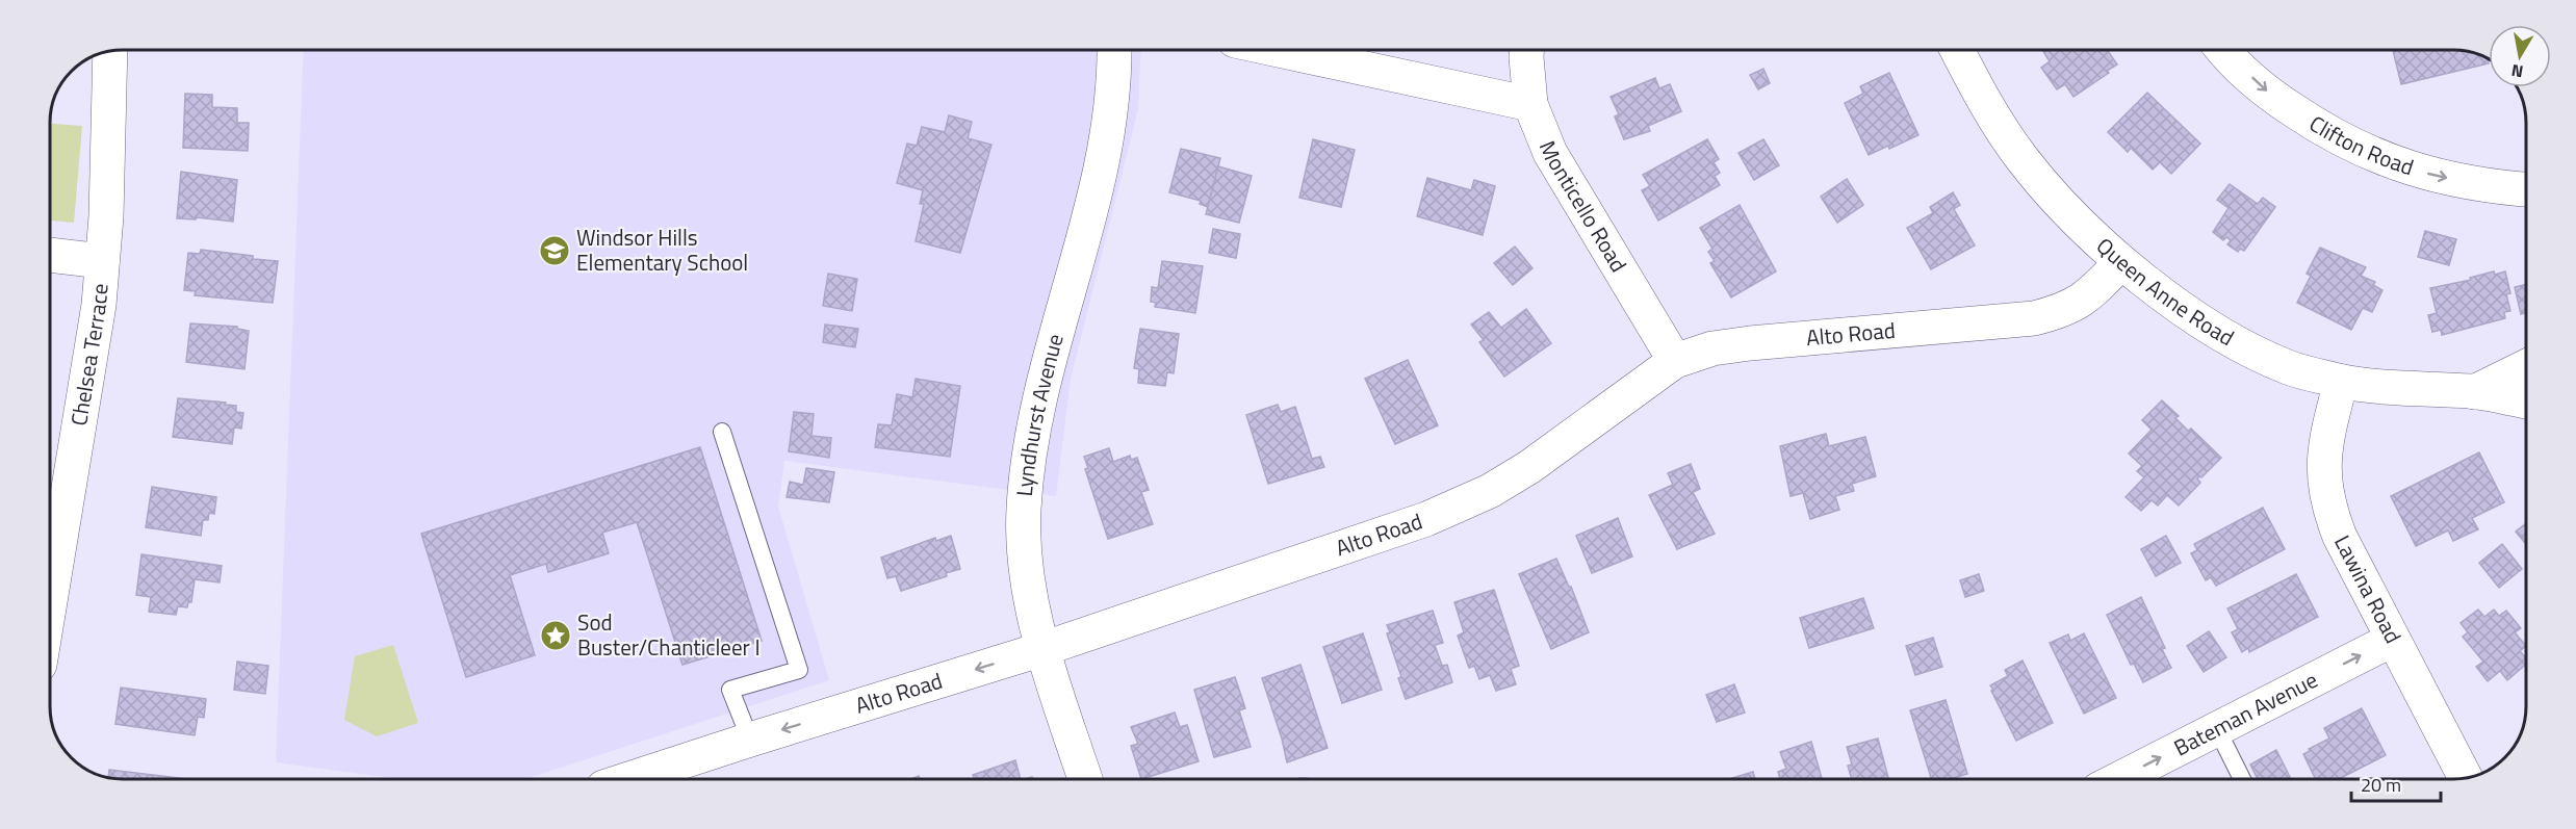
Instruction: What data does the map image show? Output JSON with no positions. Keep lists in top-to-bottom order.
{
  "streets": {
    "street": [
      "Clifton Road",
      "Monticello Road",
      "Queen Anne Road",
      "Alto Road",
      "Chelsea Terrace",
      "Lyndhurst Avenue",
      "Lawina Road",
      "Bateman Avenue"
    ]
  },
  "crossings": [
    ["Monticello Road", "Alto Road"],
    ["Queen Anne Road", "Alto Road"],
    ["Queen Anne Road", "Lawina Road"],
    ["Alto Road", "Lyndhurst Avenue"],
    ["Lawina Road", "Bateman Avenue"]
  ],
  "one_way": ["Clifton Road", "Bateman Avenue"],
  "places": {
    "school or university": ["Windsor Hills Elementary School"],
    "place": ["Sod Buster/Chanticleer I"]
  },
  "scale_bar": "20 m",
  "north": "bottom"
}
